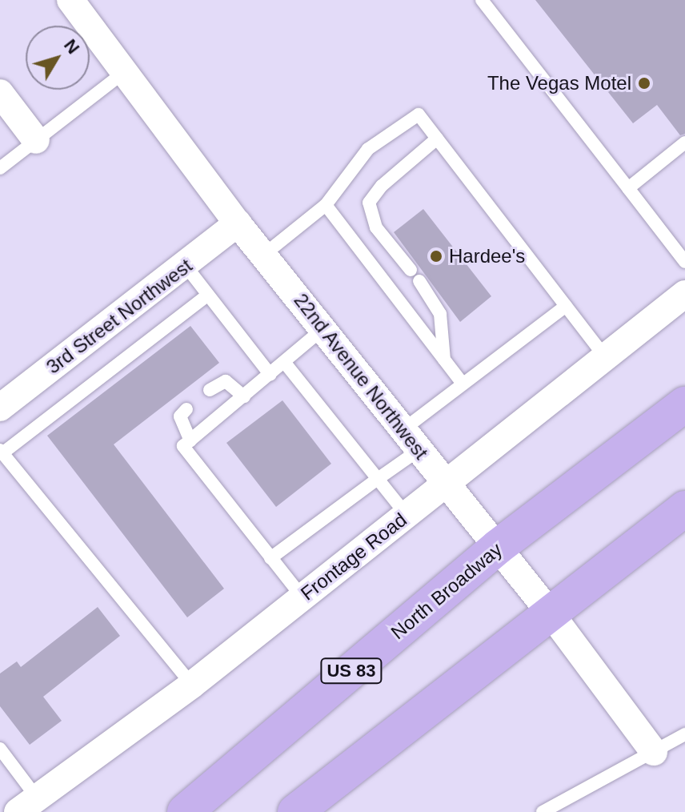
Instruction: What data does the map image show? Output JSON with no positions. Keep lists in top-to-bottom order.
{
  "streets": {
    "main road": ["North Broadway", "US 83"],
    "street": ["3rd Street Northwest", "22nd Avenue Northwest", "Frontage Road"]
  },
  "crossings": [
    ["3rd Street Northwest", "22nd Avenue Northwest"],
    ["22nd Avenue Northwest", "Frontage Road"],
    ["22nd Avenue Northwest", "North Broadway"]
  ],
  "places": ["The Vegas Motel", "Hardee's"],
  "north": "top right"
}
